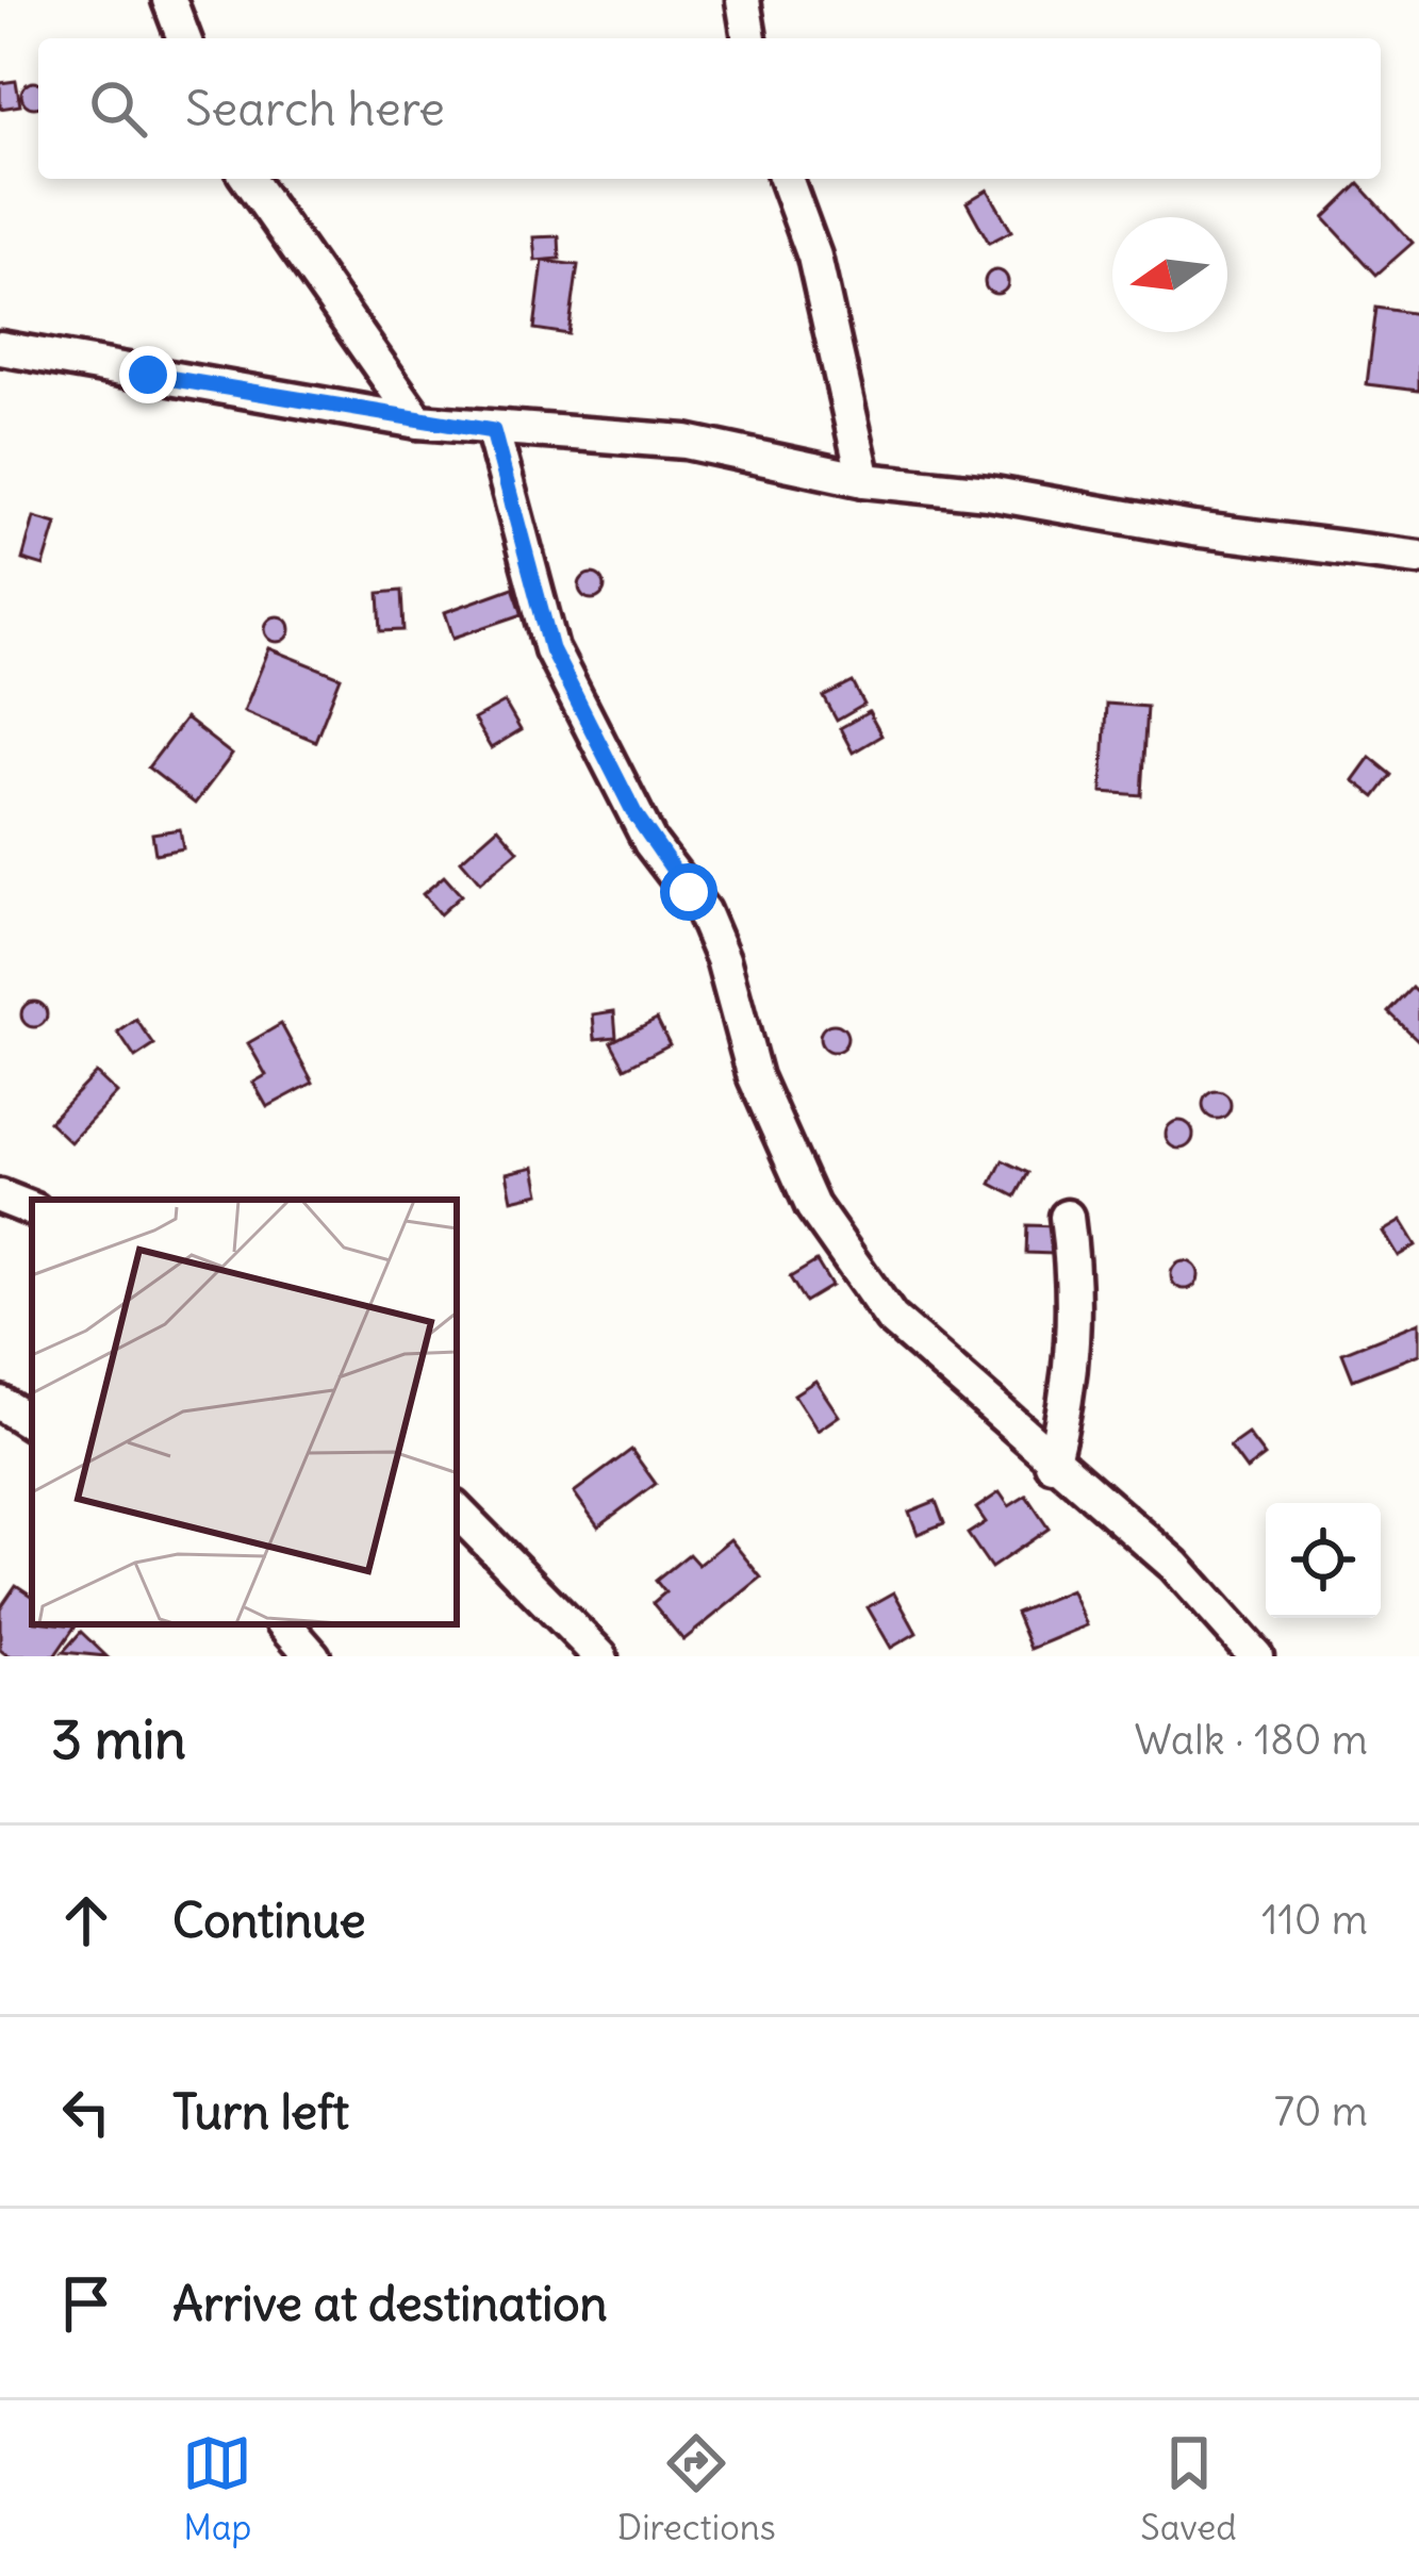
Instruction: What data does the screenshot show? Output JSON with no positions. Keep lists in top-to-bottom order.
{
  "north": "left",
  "page": {
    "search": "Search here",
    "heading": ["3 min", "Walk · 180 m"],
    "list": [
      ["Continue", "110 m"],
      ["Turn left", "70 m"],
      "Arrive at destination"
    ],
    "nav": ["Map", "Directions", "Saved"]
  }
}
